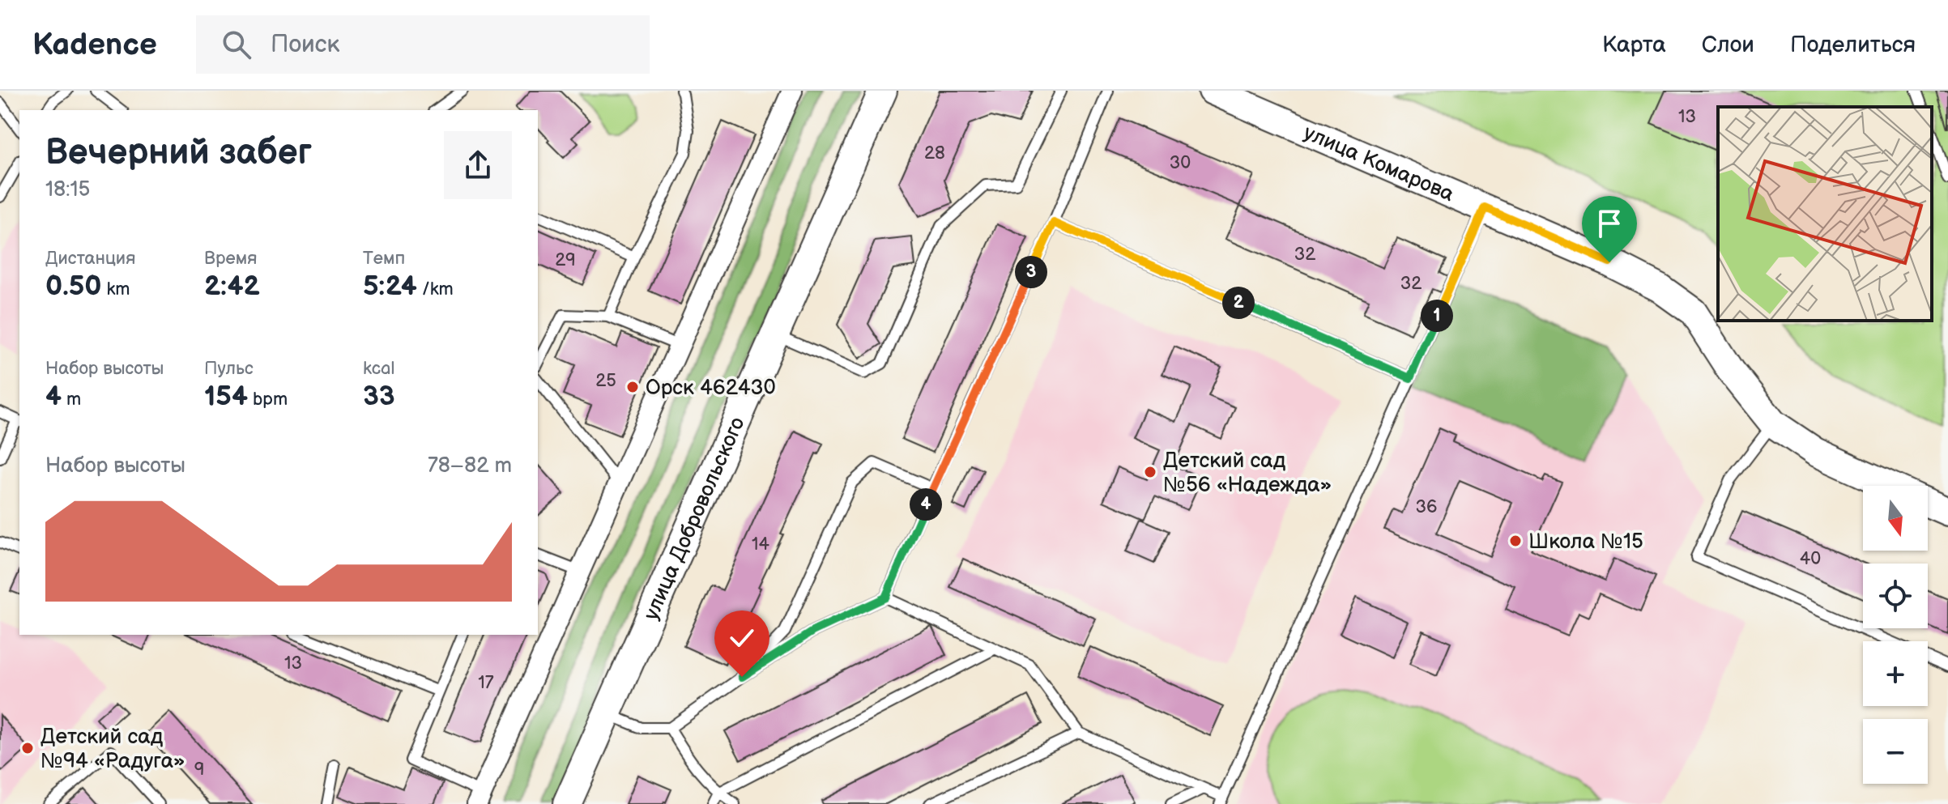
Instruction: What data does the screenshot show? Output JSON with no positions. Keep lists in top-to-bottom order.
{
  "streets": {
    "street": ["улица Комарова", "улица Добровольского"]
  },
  "places": [
    "Орск 462430",
    "Детский сад №56 «Надежда»",
    "Школа №15",
    "Детский сад №94 «Радуга»"
  ],
  "house_numbers": [
    "13",
    "28",
    "30",
    "32",
    "29",
    "32",
    "25",
    "36",
    "14",
    "40",
    "13",
    "17",
    "9"
  ],
  "north": "bottom",
  "page": {
    "header": "Kadence",
    "search": "Поиск",
    "nav": ["Карта", "Слои", "Поделиться"],
    "heading": ["Вечерний забег", "18:15"],
    "stats": [
      ["Дистанция", "0.50 km"],
      ["Время", "2:42"],
      ["Темп", "5:24 /km"],
      ["Набор высоты", "4 m"],
      ["Пульс", "154 bpm"],
      ["kcal", "33"]
    ],
    "pins": [
      "3",
      "2",
      "1",
      "4"
    ],
    "chart": ["Набор высоты", "78–82 m"],
    "map_buttons": ["+", "−"]
  }
}
